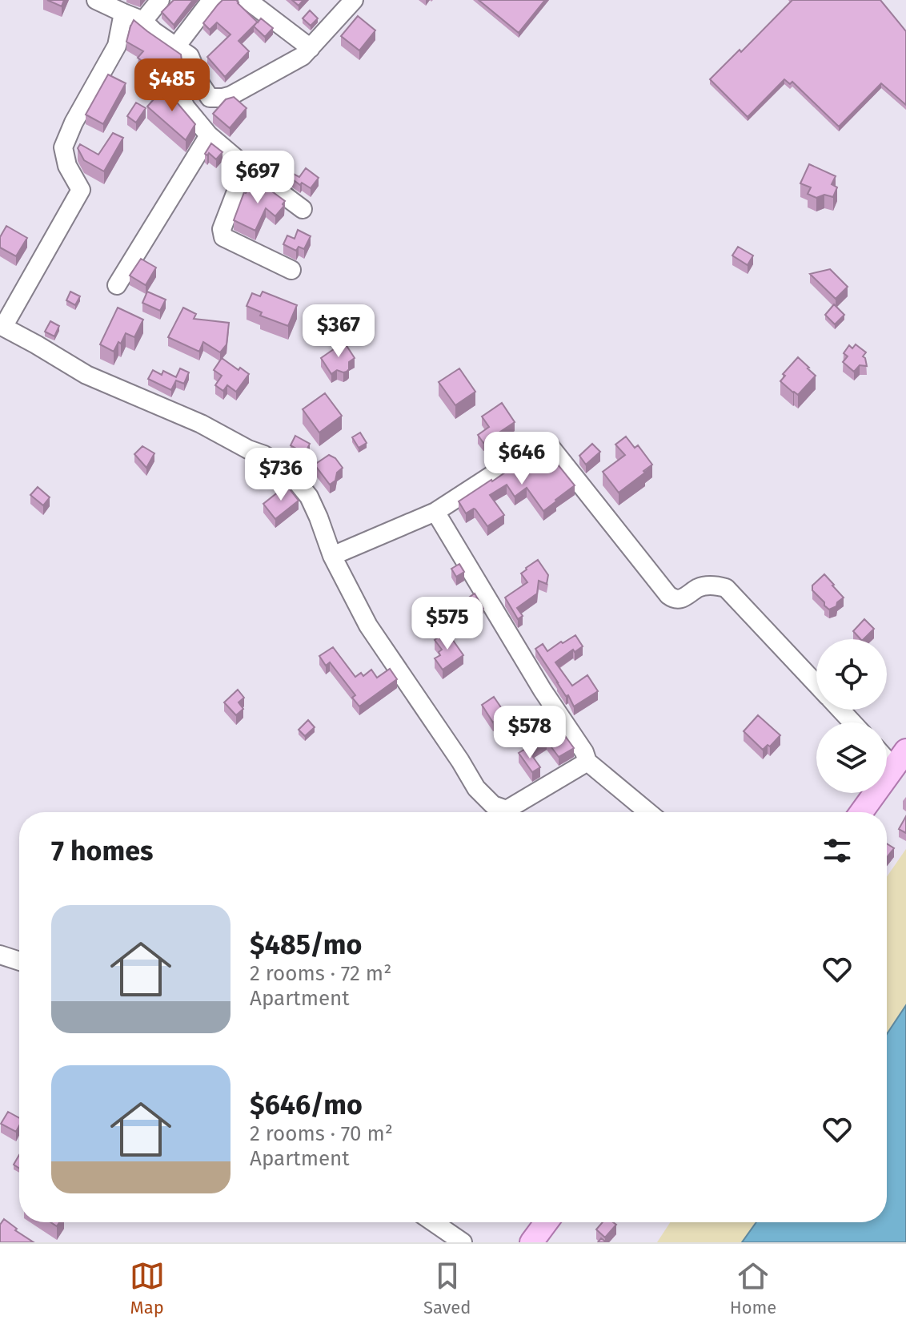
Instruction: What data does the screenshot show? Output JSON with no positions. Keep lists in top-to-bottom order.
{
  "page": {
    "price": [
      "$485",
      "$697",
      "$367",
      "$646",
      "$736",
      "$575",
      "$578"
    ],
    "heading": "7 homes",
    "list": [
      {
        "name": "$485/mo",
        "note": "2 rooms · 72 m² · Apartment"
      },
      {
        "name": "$646/mo",
        "note": "2 rooms · 70 m² · Apartment"
      }
    ],
    "tabs": ["Map", "Saved", "Home"]
  }
}
